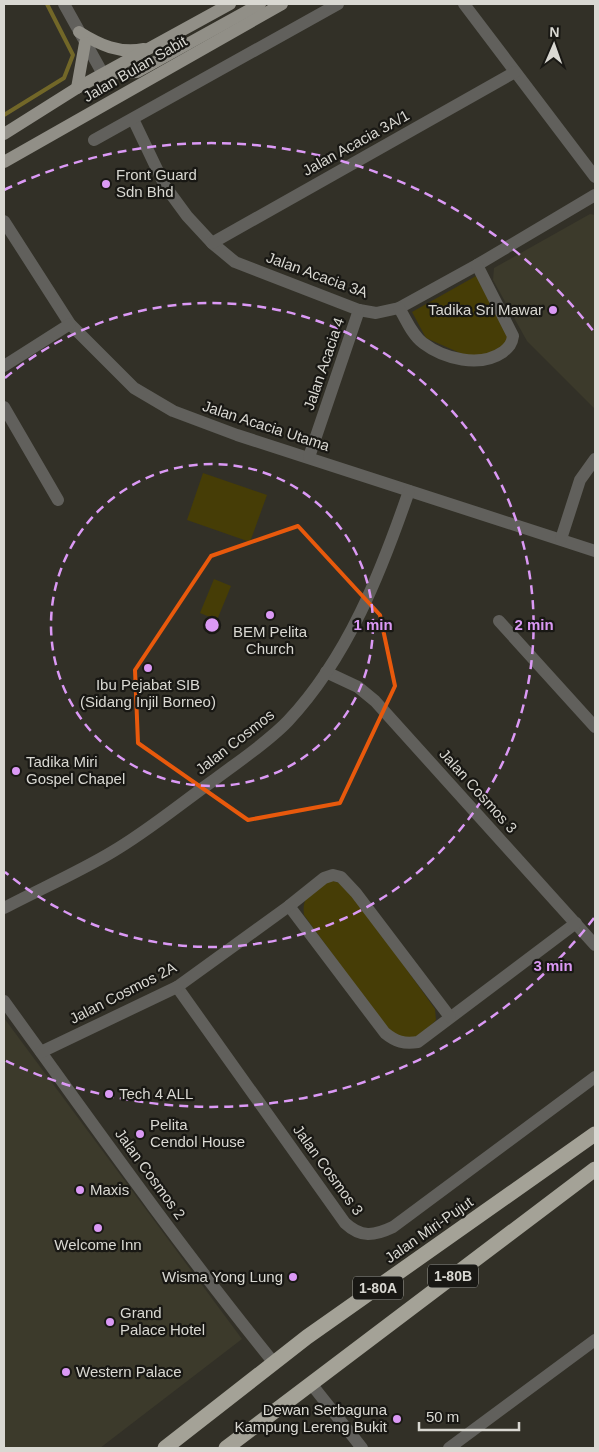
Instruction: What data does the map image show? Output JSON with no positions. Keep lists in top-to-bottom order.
{
  "streets": {
    "highway": ["Jalan Miri-Pujut", "1-80B", "1-80A"],
    "main road": ["Jalan Bulan Sabit"],
    "street": [
      "Jalan Acacia 3A/1",
      "Jalan Acacia 3A",
      "Jalan Acacia 4",
      "Jalan Acacia Utama",
      "Jalan Cosmos",
      "Jalan Cosmos 3",
      "Jalan Cosmos 2A",
      "Jalan Cosmos 2"
    ]
  },
  "crossings": [
    ["Jalan Acacia 3A/1", "Jalan Acacia 3A"],
    ["Jalan Acacia 3A", "Jalan Acacia 4"],
    ["Jalan Acacia 4", "Jalan Acacia Utama"],
    ["Jalan Acacia Utama", "Jalan Cosmos"],
    ["Jalan Cosmos", "Jalan Cosmos 3"],
    ["Jalan Cosmos 3", "Jalan Cosmos 2A"],
    ["Jalan Cosmos 2A", "Jalan Cosmos 2"],
    ["Jalan Cosmos 2", "Jalan Miri-Pujut"]
  ],
  "places": [
    "Front Guard Sdn Bhd",
    "Tadika Sri Mawar",
    "BEM Pelita Church",
    "Ibu Pejabat SIB (Sidang Injil Borneo)",
    "Tadika Miri Gospel Chapel",
    "Tech 4 ALL",
    "Pelita Cendol House",
    "Maxis",
    "Welcome Inn",
    "Wisma Yong Lung",
    "Grand Palace Hotel",
    "Western Palace",
    "Dewan Serbaguna Kampung Lereng Bukit"
  ],
  "scale_bar": "50 m",
  "north": "top",
  "rings": ["1 min", "2 min", "3 min"]
}
